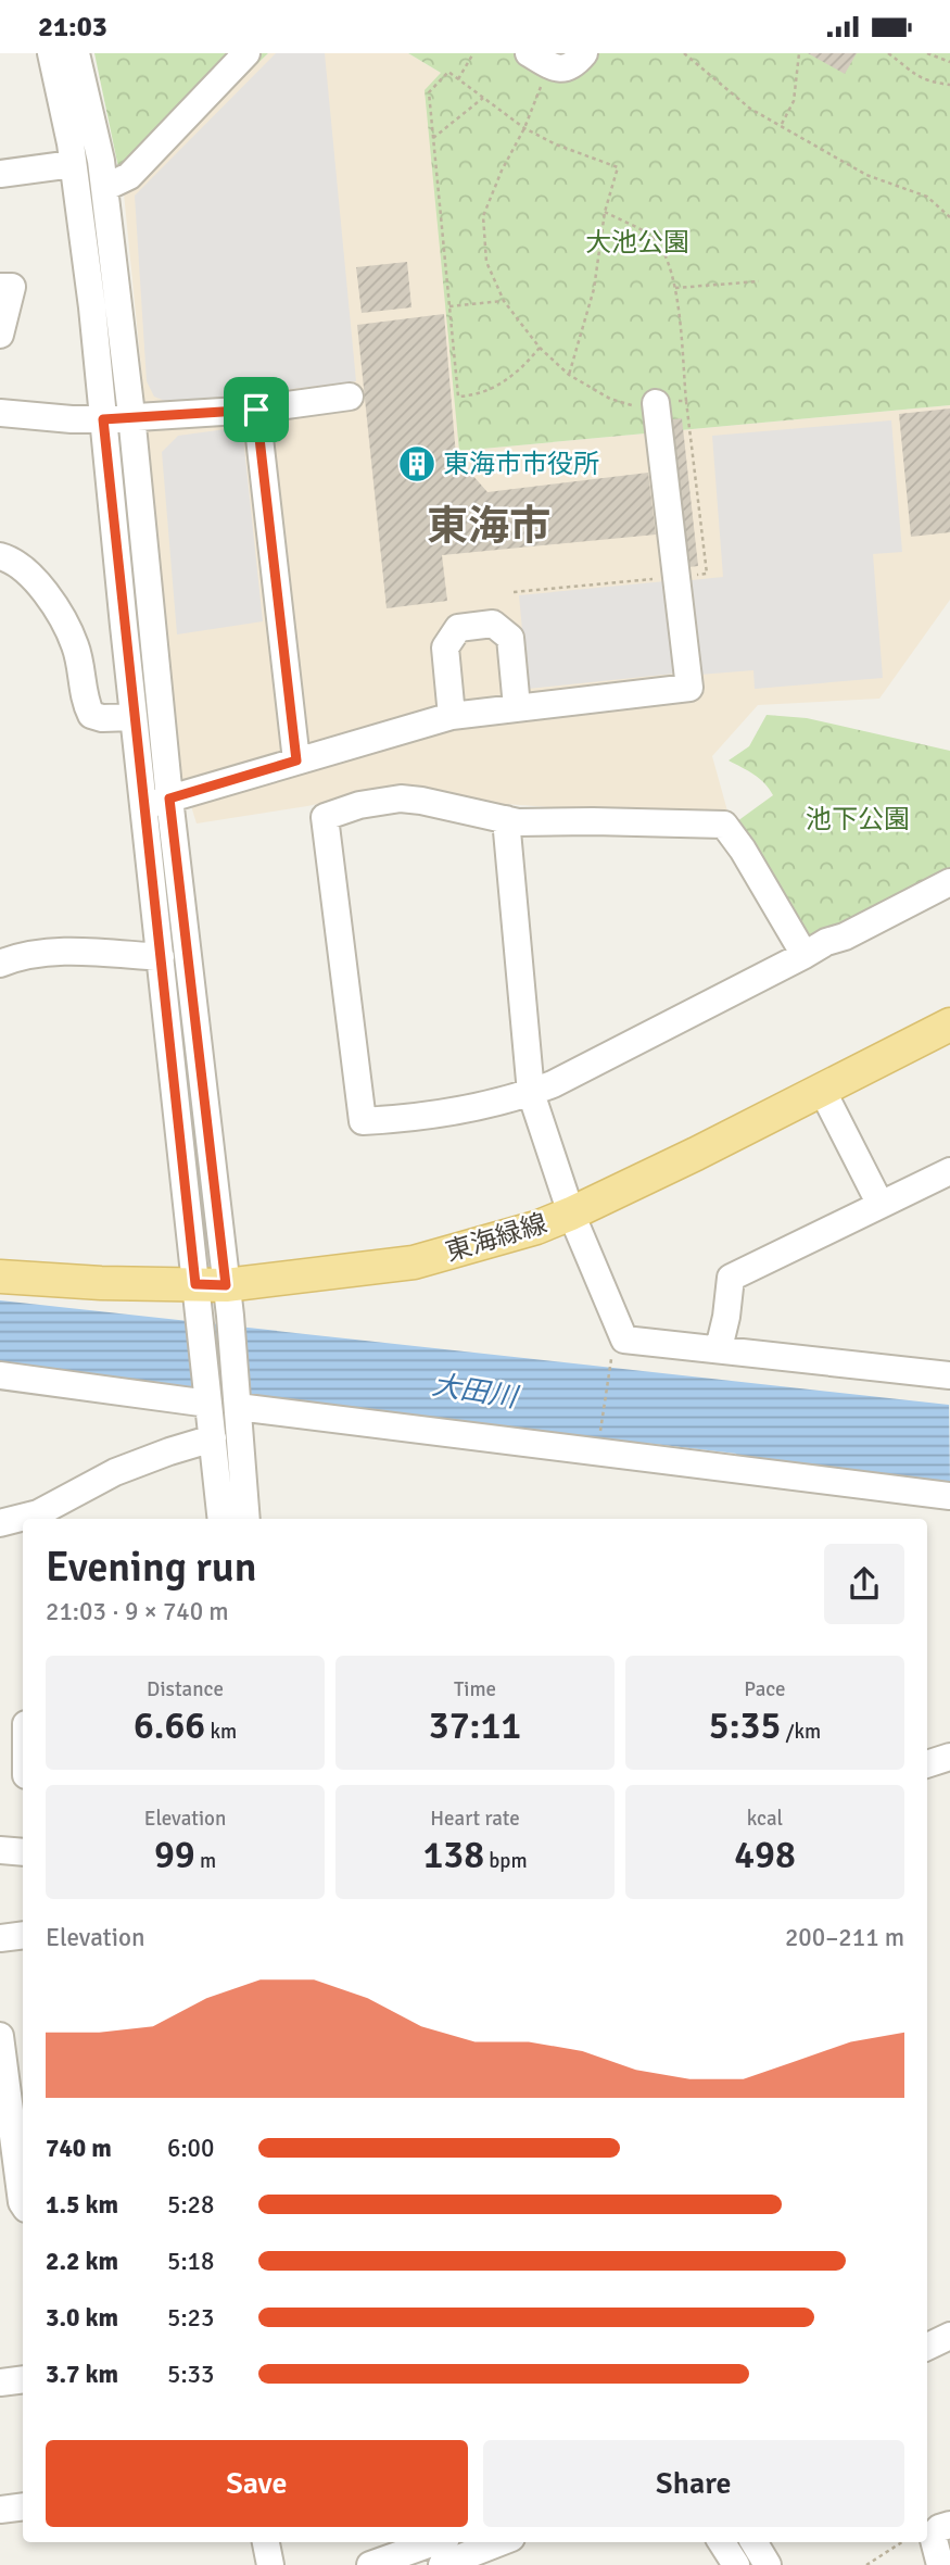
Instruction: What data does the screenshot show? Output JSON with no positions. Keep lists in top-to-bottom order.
{
  "streets": {
    "main road": ["東海緑線"]
  },
  "districts": ["東海市"],
  "water": ["大田川"],
  "parks": ["大池公園", "池下公園"],
  "places": {
    "building": ["東海市市役所"]
  },
  "page": {
    "status": "21:03",
    "heading": ["Evening run", "21:03 · 9 × 740 m"],
    "stats": [
      ["Distance", "6.66 km"],
      ["Time", "37:11"],
      ["Pace", "5:35 /km"],
      ["Elevation", "99 m"],
      ["Heart rate", "138 bpm"],
      ["kcal", "498"]
    ],
    "chart": ["Elevation", "200–211 m"],
    "list": [
      {
        "name": "740 m",
        "note": "6:00"
      },
      {
        "name": "1.5 km",
        "note": "5:28"
      },
      {
        "name": "2.2 km",
        "note": "5:18"
      },
      {
        "name": "3.0 km",
        "note": "5:23"
      },
      {
        "name": "3.7 km",
        "note": "5:33"
      }
    ],
    "buttons": ["Save", "Share"]
  }
}
